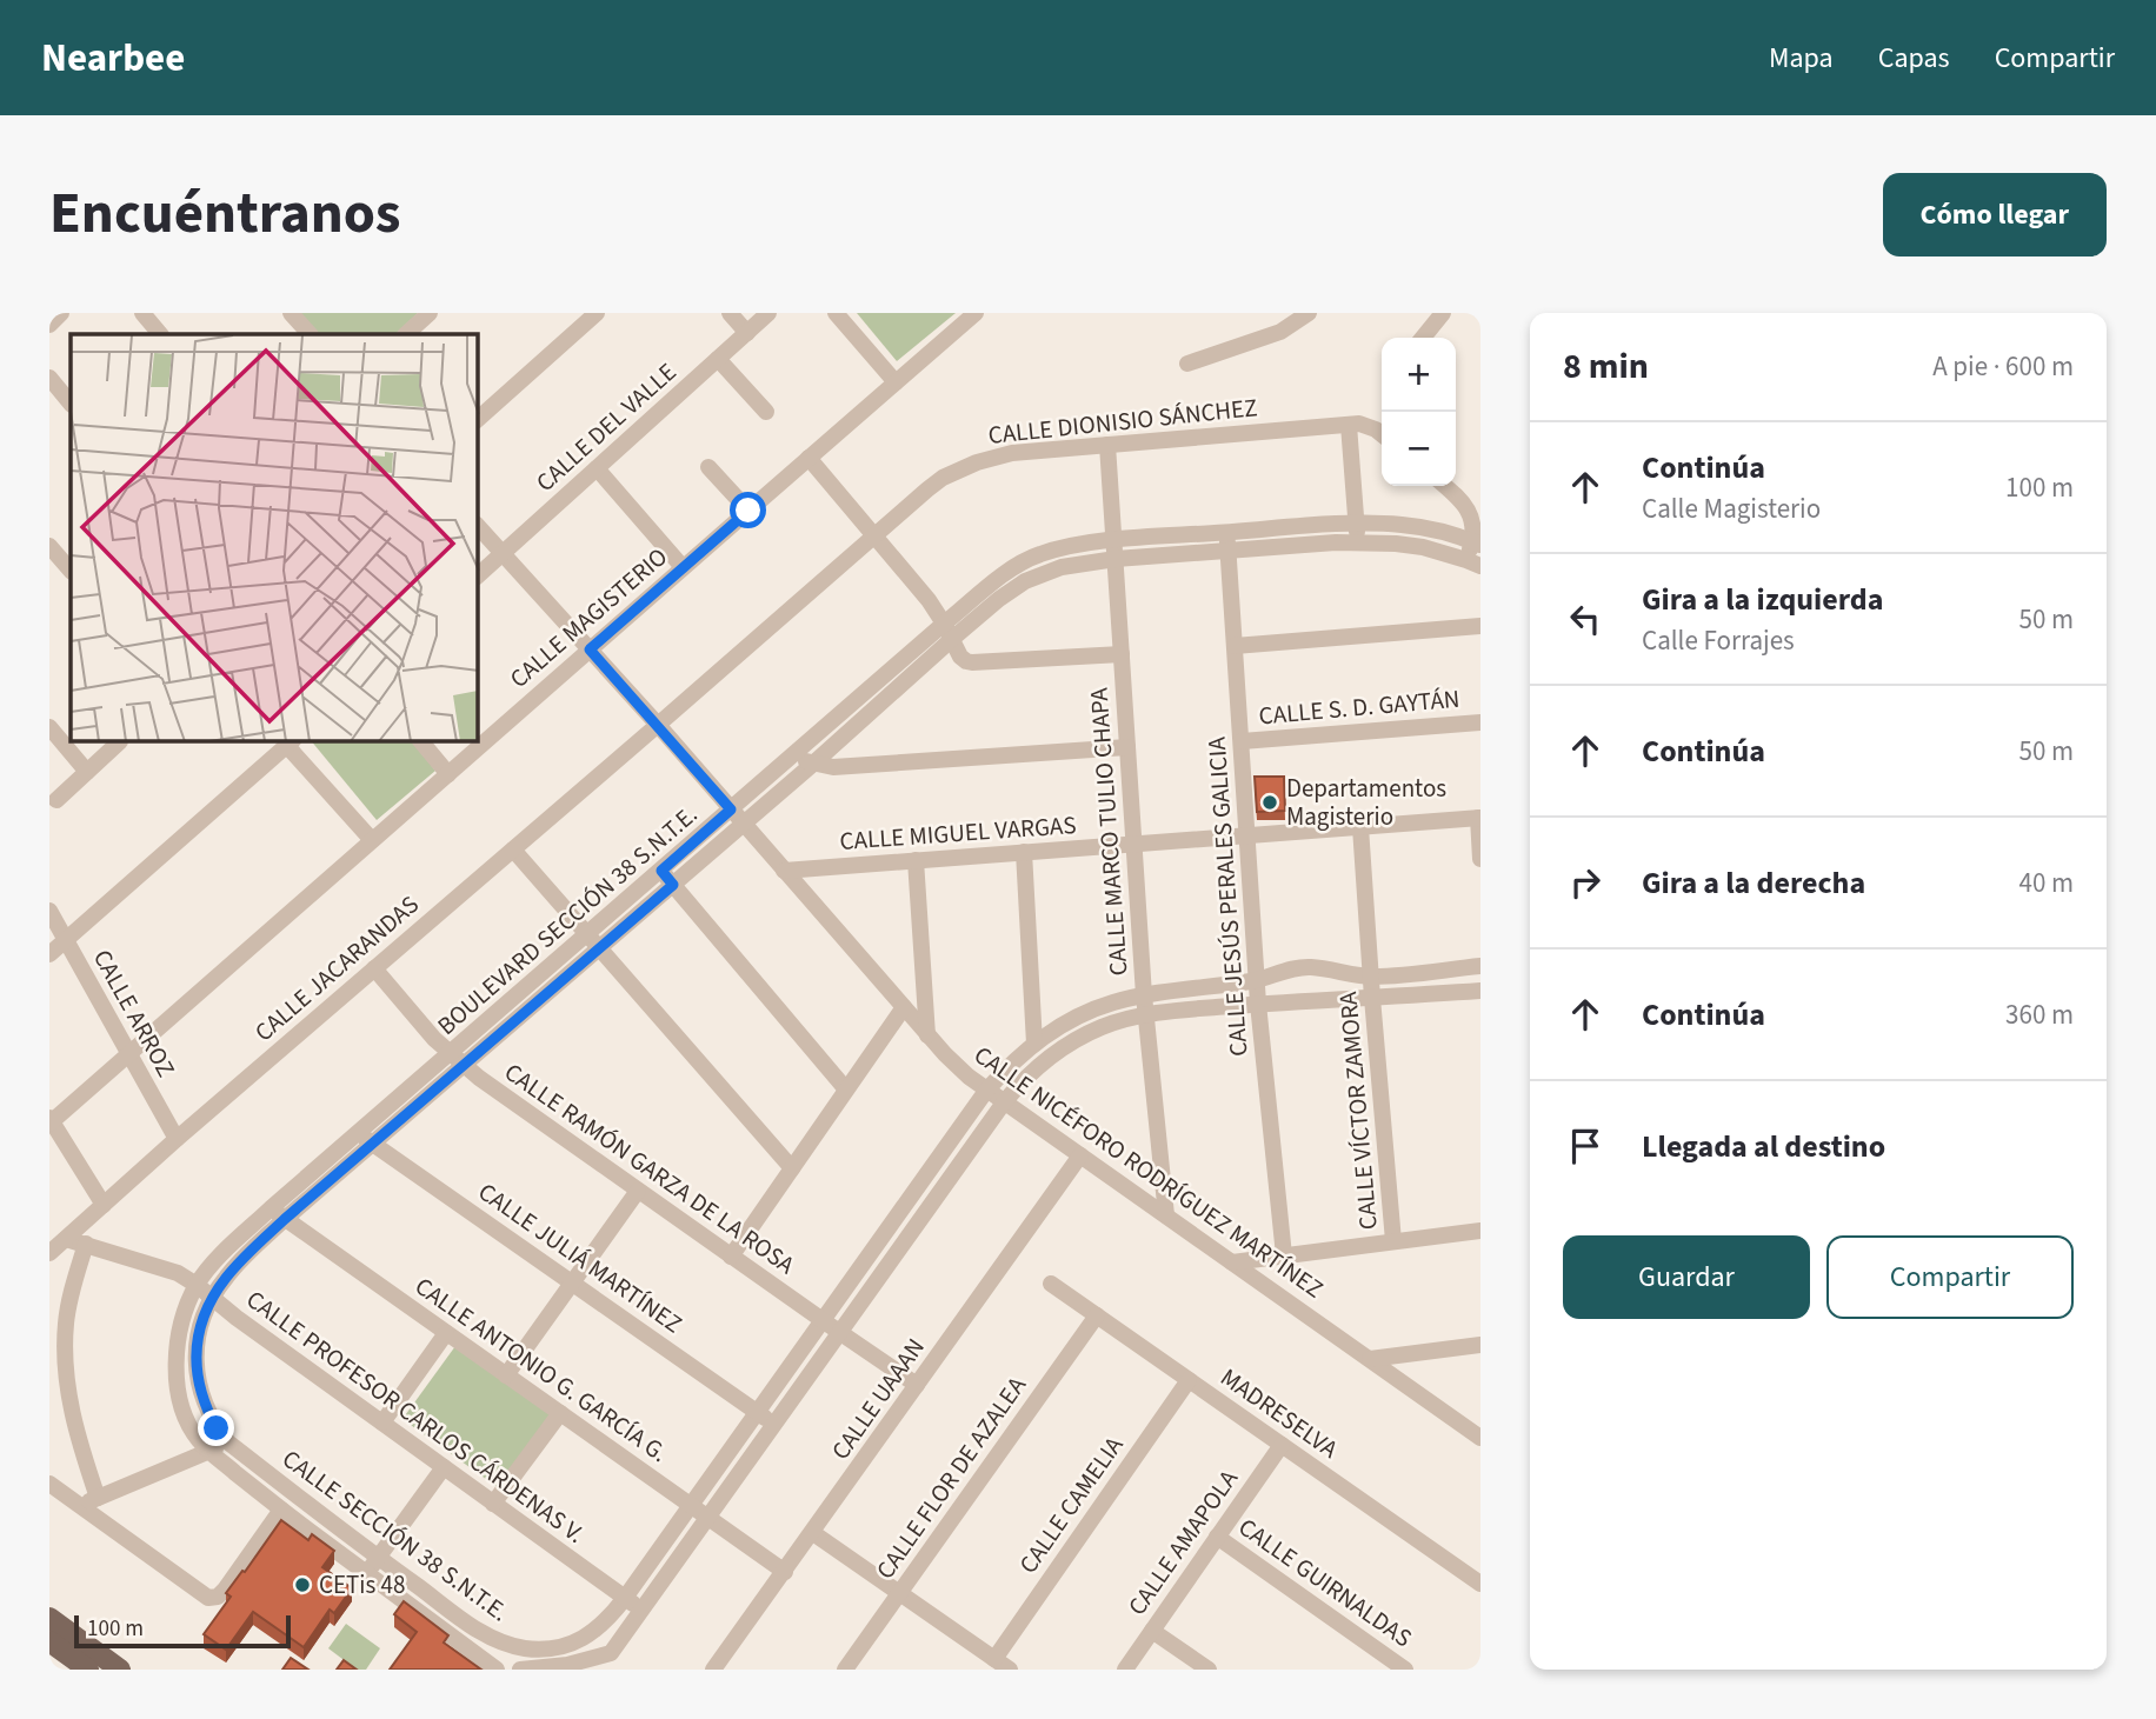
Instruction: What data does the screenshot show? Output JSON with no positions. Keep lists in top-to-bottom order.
{
  "streets": {
    "street": [
      "CALLE DIONISIO SÁNCHEZ",
      "CALLE DEL VALLE",
      "CALLE MAGISTERIO",
      "CALLE S. D. GAYTÁN",
      "CALLE MARCO TULIO CHAPA",
      "CALLE MIGUEL VARGAS",
      "CALLE JESÚS PERALES GALICIA",
      "BOULEVARD SECCIÓN 38 S.N.T.E.",
      "CALLE JACARANDAS",
      "CALLE ARROZ",
      "CALLE VÍCTOR ZAMORA",
      "CALLE RAMÓN GARZA DE LA ROSA",
      "CALLE NICÉFORO RODRÍGUEZ MARTÍNEZ",
      "CALLE JULIÁ MARTÍNEZ",
      "CALLE ANTONIO G. GARCÍA G.",
      "CALLE UAAAN",
      "MADRESELVA",
      "CALLE PROFESOR CARLOS CÁRDENAS V.",
      "CALLE FLOR DE AZALEA",
      "CALLE CAMELIA",
      "CALLE SECCIÓN 38 S.N.T.E.",
      "CALLE AMAPOLA",
      "CALLE GUIRNALDAS"
    ]
  },
  "crossings": [
    ["CALLE DIONISIO SÁNCHEZ", "CALLE MARCO TULIO CHAPA"],
    ["CALLE DIONISIO SÁNCHEZ", "CALLE JACARANDAS"],
    ["CALLE DIONISIO SÁNCHEZ", "CALLE NICÉFORO RODRÍGUEZ MARTÍNEZ"],
    ["CALLE DEL VALLE", "CALLE NICÉFORO RODRÍGUEZ MARTÍNEZ"],
    ["CALLE MAGISTERIO", "CALLE ARROZ"],
    ["CALLE MAGISTERIO", "CALLE NICÉFORO RODRÍGUEZ MARTÍNEZ"],
    ["CALLE S. D. GAYTÁN", "CALLE JESÚS PERALES GALICIA"],
    ["CALLE MARCO TULIO CHAPA", "CALLE MIGUEL VARGAS"],
    ["CALLE MARCO TULIO CHAPA", "BOULEVARD SECCIÓN 38 S.N.T.E."],
    ["CALLE MARCO TULIO CHAPA", "CALLE NICÉFORO RODRÍGUEZ MARTÍNEZ"],
    ["CALLE MIGUEL VARGAS", "CALLE JESÚS PERALES GALICIA"],
    ["CALLE MIGUEL VARGAS", "CALLE VÍCTOR ZAMORA"],
    ["CALLE MIGUEL VARGAS", "CALLE NICÉFORO RODRÍGUEZ MARTÍNEZ"],
    ["CALLE JESÚS PERALES GALICIA", "BOULEVARD SECCIÓN 38 S.N.T.E."],
    ["BOULEVARD SECCIÓN 38 S.N.T.E.", "CALLE RAMÓN GARZA DE LA ROSA"],
    ["BOULEVARD SECCIÓN 38 S.N.T.E.", "CALLE NICÉFORO RODRÍGUEZ MARTÍNEZ"],
    ["BOULEVARD SECCIÓN 38 S.N.T.E.", "CALLE JULIÁ MARTÍNEZ"],
    ["BOULEVARD SECCIÓN 38 S.N.T.E.", "CALLE ANTONIO G. GARCÍA G."],
    ["BOULEVARD SECCIÓN 38 S.N.T.E.", "CALLE PROFESOR CARLOS CÁRDENAS V."],
    ["BOULEVARD SECCIÓN 38 S.N.T.E.", "CALLE SECCIÓN 38 S.N.T.E."],
    ["CALLE JACARANDAS", "CALLE ARROZ"],
    ["CALLE JACARANDAS", "CALLE RAMÓN GARZA DE LA ROSA"],
    ["CALLE JACARANDAS", "CALLE NICÉFORO RODRÍGUEZ MARTÍNEZ"],
    ["CALLE JACARANDAS", "CALLE PROFESOR CARLOS CÁRDENAS V."],
    ["CALLE RAMÓN GARZA DE LA ROSA", "CALLE UAAAN"],
    ["CALLE NICÉFORO RODRÍGUEZ MARTÍNEZ", "CALLE UAAAN"],
    ["CALLE ANTONIO G. GARCÍA G.", "CALLE UAAAN"],
    ["MADRESELVA", "CALLE FLOR DE AZALEA"],
    ["MADRESELVA", "CALLE CAMELIA"],
    ["MADRESELVA", "CALLE AMAPOLA"],
    ["CALLE PROFESOR CARLOS CÁRDENAS V.", "CALLE SECCIÓN 38 S.N.T.E."],
    ["CALLE AMAPOLA", "CALLE GUIRNALDAS"]
  ],
  "places": ["Departamentos Magisterio", "CETis 48"],
  "scale_bar": "100 m",
  "page": {
    "header": "Nearbee",
    "nav": ["Mapa", "Capas", "Compartir"],
    "title": "Encuéntranos",
    "buttons": [
      "Cómo llegar",
      ["Guardar", "Compartir"]
    ],
    "heading": ["8 min", "A pie · 600 m"],
    "map_buttons": ["+", "−"],
    "list": [
      ["Continúa", "Calle Magisterio", "100 m"],
      ["Gira a la izquierda", "Calle Forrajes", "50 m"],
      ["Continúa", "50 m"],
      ["Gira a la derecha", "40 m"],
      ["Continúa", "360 m"],
      "Llegada al destino"
    ],
    "scale": "100 m"
  }
}
